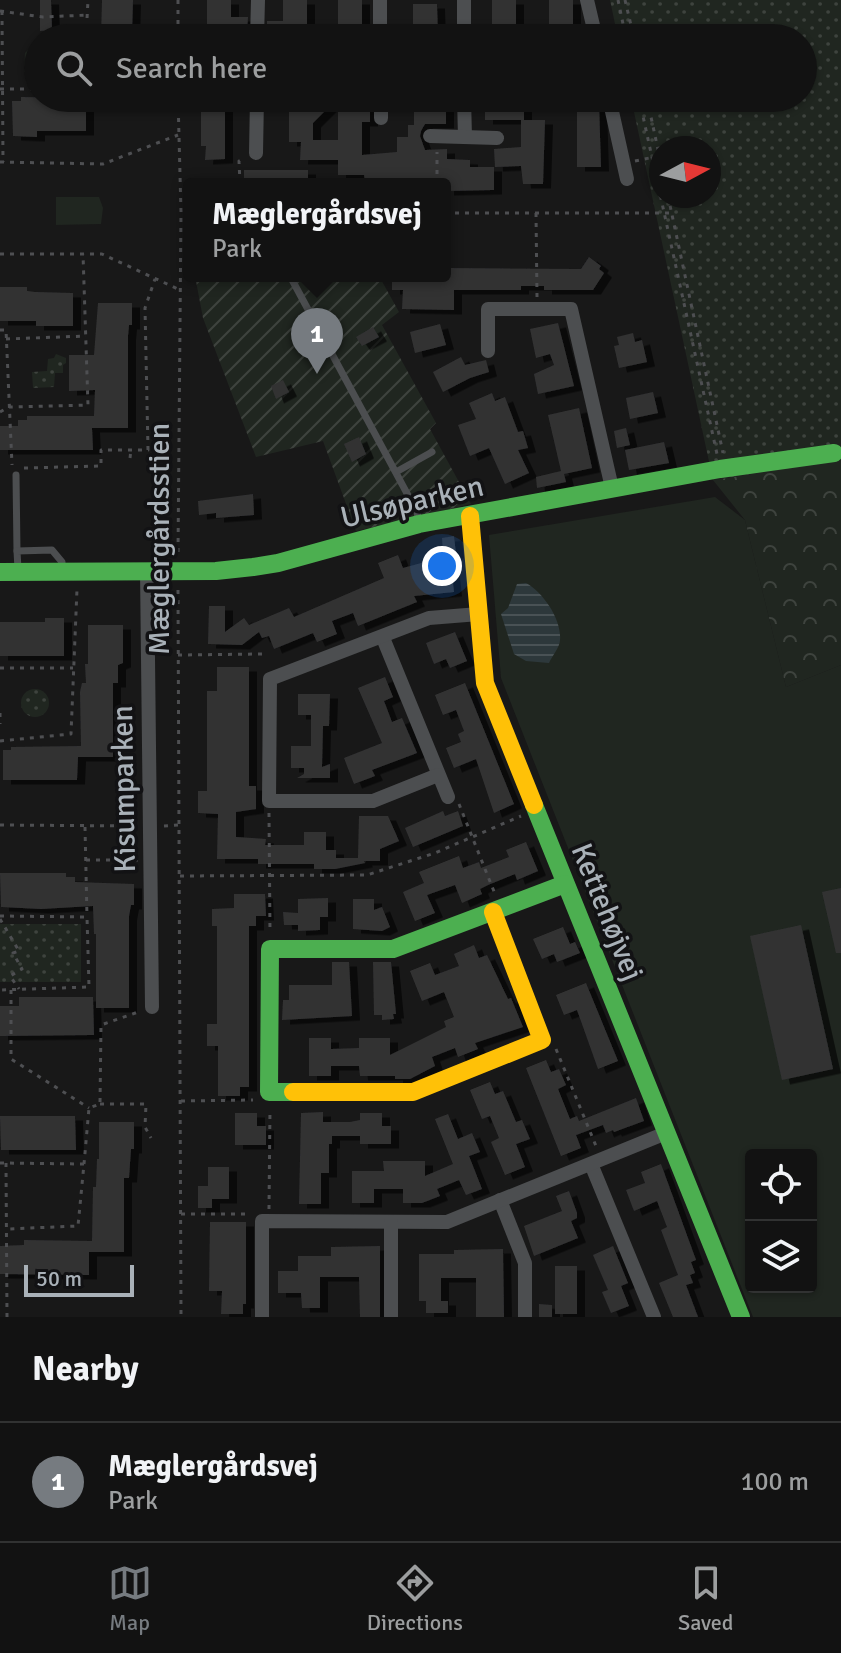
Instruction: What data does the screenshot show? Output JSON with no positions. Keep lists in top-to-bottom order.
{
  "streets": {
    "street": ["Ulsøparken", "Kisumparken", "Kettehøjvej"],
    "path": ["Mæglergårdsstien"]
  },
  "crossings": [
    ["Ulsøparken", "Mæglergårdsstien"],
    ["Ulsøparken", "Kisumparken"],
    ["Ulsøparken", "Kettehøjvej"]
  ],
  "scale_bar": "50 m",
  "north": "right",
  "page": {
    "search": "Search here",
    "popup": ["Mæglergårdsvej", "Park"],
    "pins": "1",
    "scale": "50 m",
    "heading": "Nearby",
    "list": [
      {
        "mark": "1",
        "name": "Mæglergårdsvej",
        "note": "Park",
        "value": "100 m"
      }
    ],
    "nav": ["Map", "Directions", "Saved"]
  }
}
